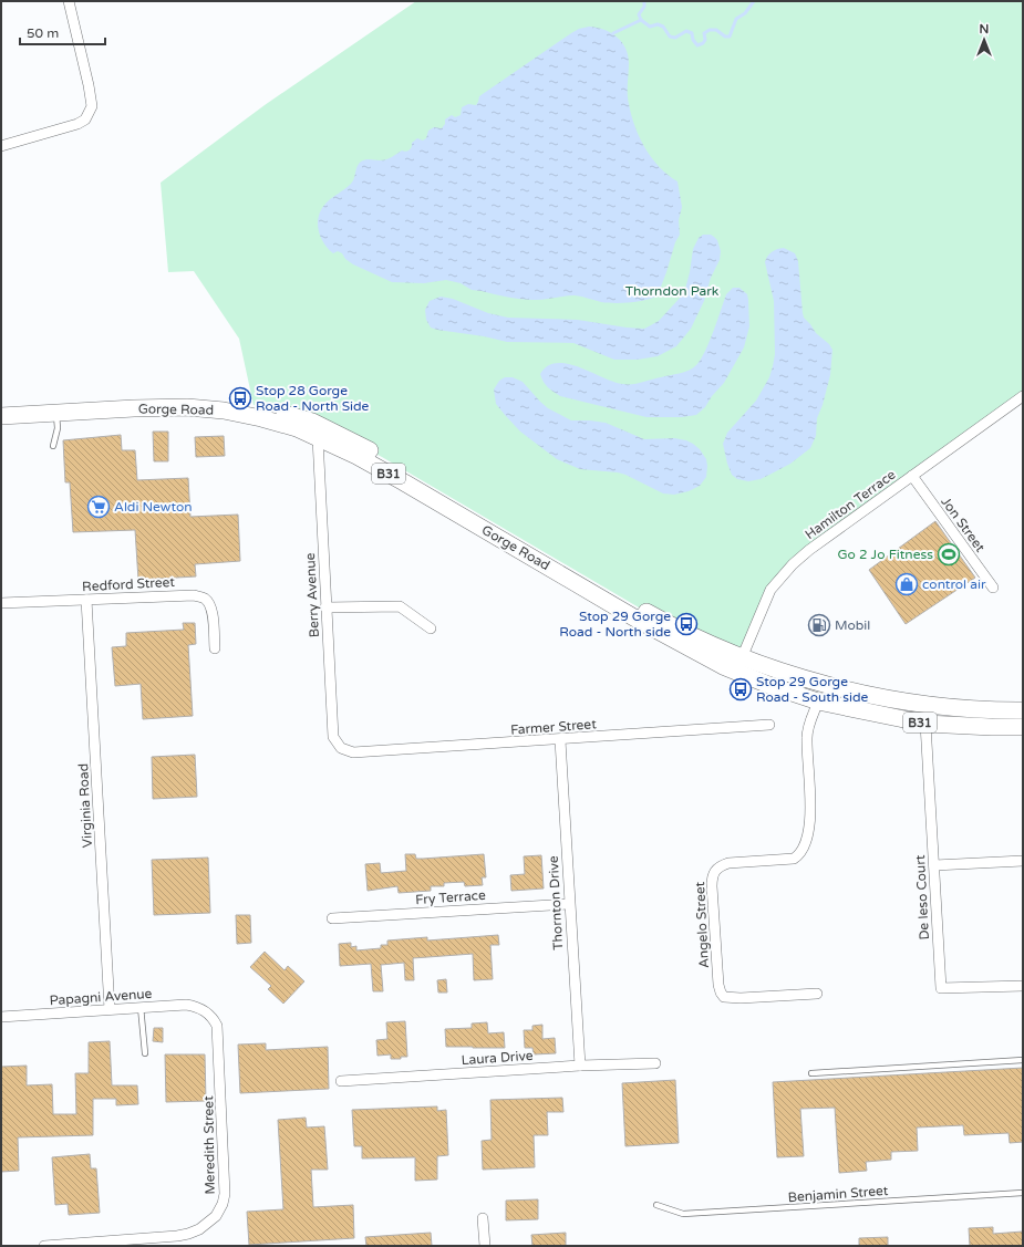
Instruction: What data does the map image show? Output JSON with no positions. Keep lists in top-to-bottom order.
{
  "streets": {
    "main road": ["Gorge Road", "B31"],
    "street": [
      "Hamilton Terrace",
      "Jon Street",
      "Redford Street",
      "Berry Avenue",
      "Farmer Street",
      "Virginia Road",
      "Fry Terrace",
      "De Ieso Court",
      "Thornton Drive",
      "Angelo Street",
      "Papagni Avenue",
      "Laura Drive",
      "Meredith Street"
    ],
    "lane": ["Benjamin Street"]
  },
  "crossings": [
    ["Gorge Road", "Hamilton Terrace"],
    ["Gorge Road", "Berry Avenue"],
    ["Gorge Road", "De Ieso Court"],
    ["Gorge Road", "Angelo Street"],
    ["Hamilton Terrace", "Jon Street"],
    ["Redford Street", "Virginia Road"],
    ["Berry Avenue", "Farmer Street"],
    ["Farmer Street", "Thornton Drive"],
    ["Virginia Road", "Papagni Avenue"],
    ["Fry Terrace", "Thornton Drive"],
    ["Thornton Drive", "Laura Drive"],
    ["Papagni Avenue", "Meredith Street"]
  ],
  "parks": ["Thorndon Park"],
  "places": {
    "bus stop": ["Stop 28 Gorge Road - North Side", "Stop 29 Gorge Road - North side", "Stop 29 Gorge Road - South side"],
    "supermarket": ["Aldi Newton"],
    "sports": ["Go 2 Jo Fitness"],
    "shop": ["control air"],
    "fuel station": ["Mobil"]
  },
  "scale_bar": "50 m",
  "north": "top"
}
